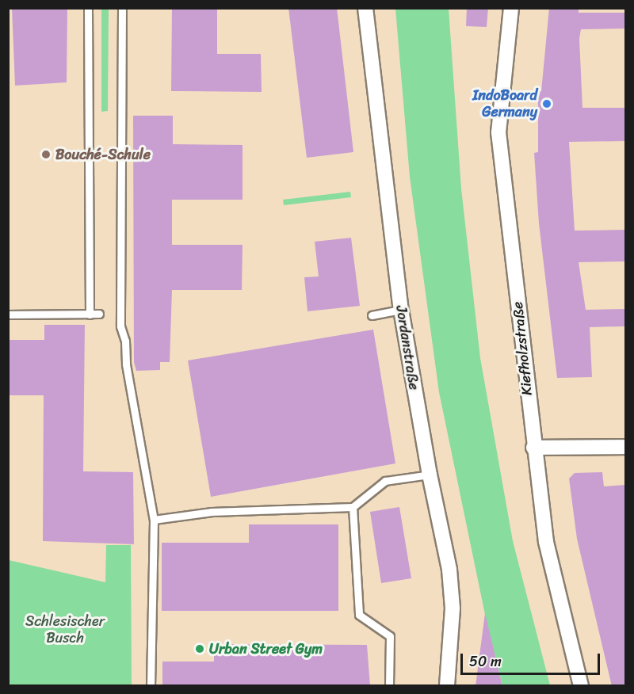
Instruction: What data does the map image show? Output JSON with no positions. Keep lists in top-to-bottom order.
{
  "streets": {
    "street": ["Jordanstraße", "Kiefholzstraße"]
  },
  "parks": ["Schlesischer Busch"],
  "places": ["IndoBoard Germany", "Bouché-Schule", "Urban Street Gym"],
  "scale_bar": "50 m"
}
